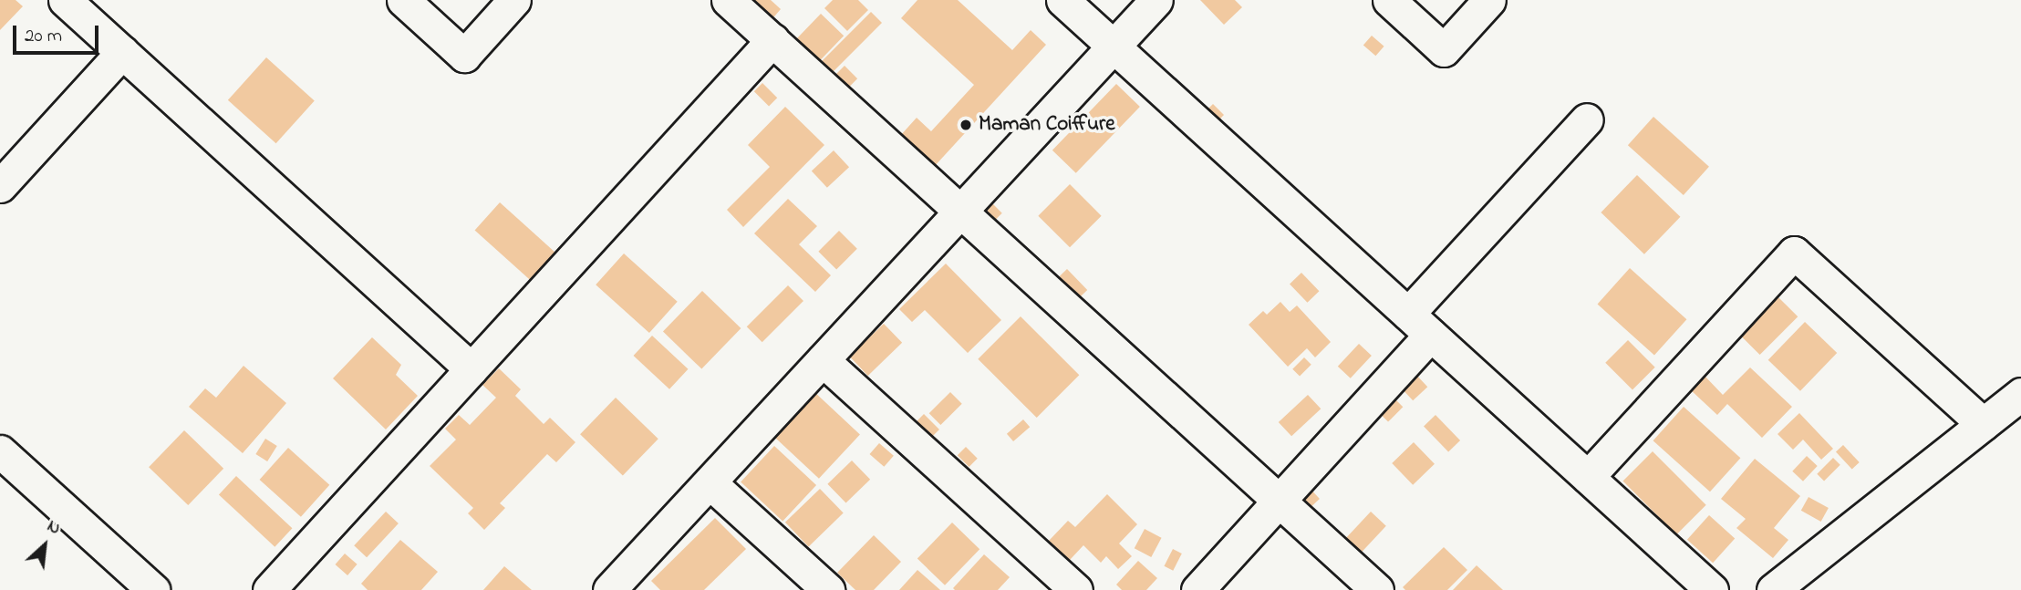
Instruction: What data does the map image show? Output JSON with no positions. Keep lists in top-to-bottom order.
{
  "places": ["Maman Coiffure"],
  "scale_bar": "20 m",
  "north": "top right"
}
